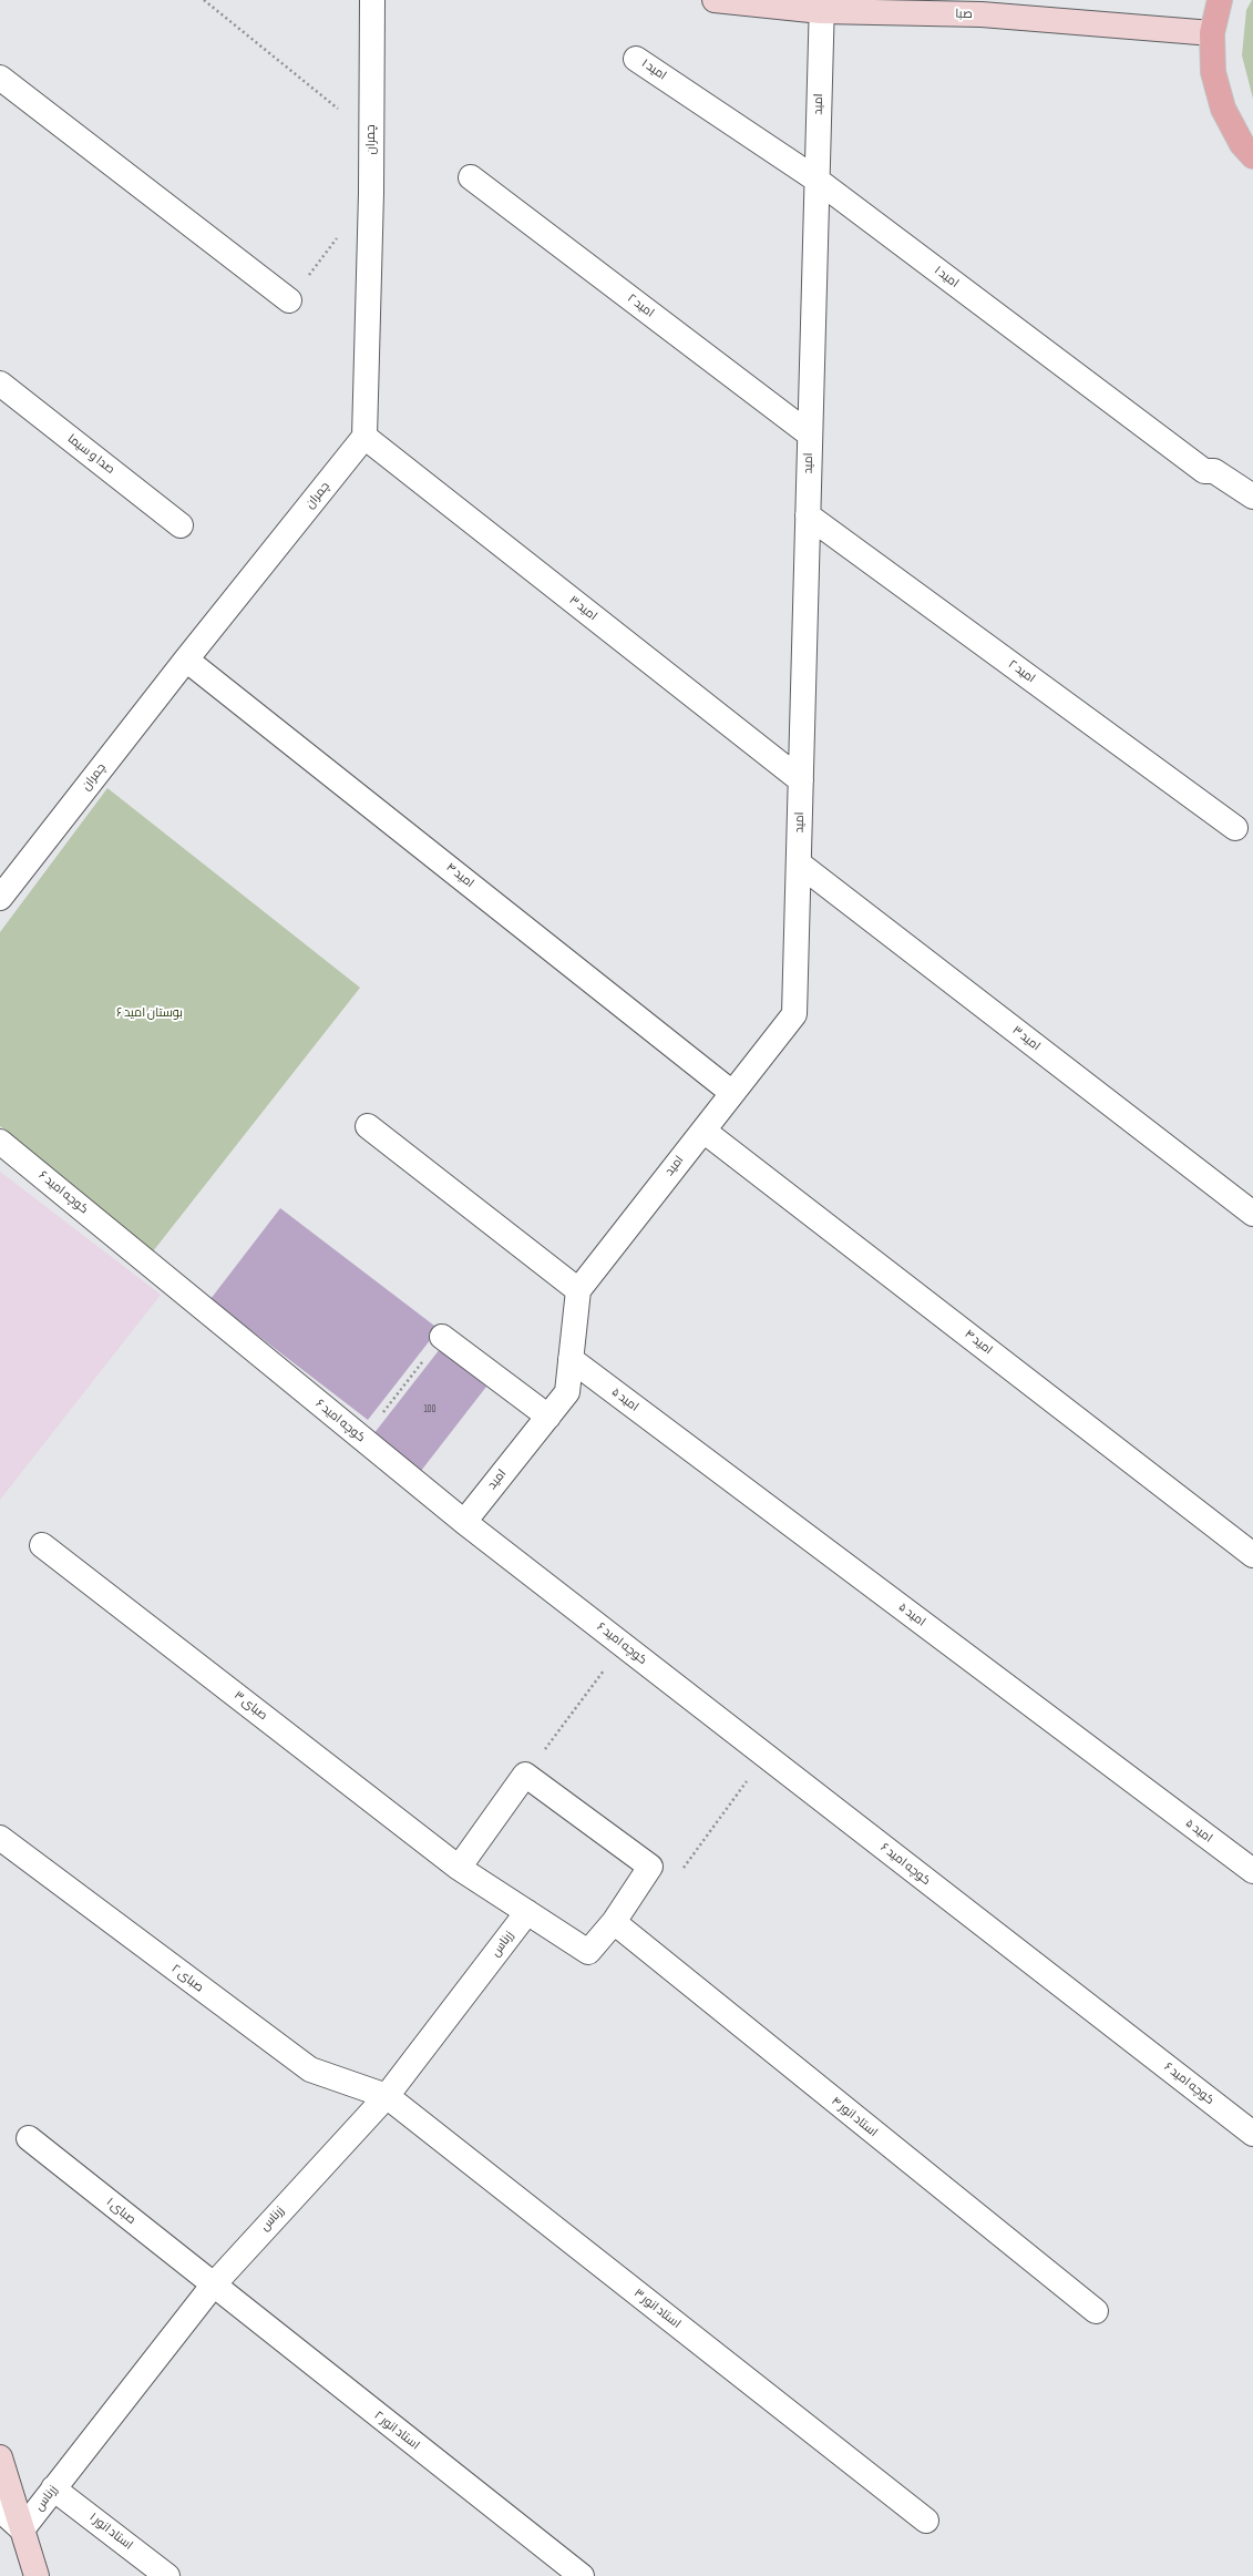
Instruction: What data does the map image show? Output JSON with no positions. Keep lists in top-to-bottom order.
{
  "streets": {
    "street": [
      "صبا",
      "امید ۱",
      "امید",
      "چمران",
      "امید ۲",
      "صدا و سیما",
      "امید ۳",
      "امید ۴",
      "کوچه امید ۶",
      "امید ۵",
      "صبای ۳",
      "زرناس",
      "صبای ۲",
      "استاد انور ۴",
      "صبای ۱",
      "استاد انور ۳",
      "استاد انور ۲",
      "استاد انور ۱"
    ]
  },
  "crossings": [
    ["صبا", "امید"],
    ["امید ۱", "امید"],
    ["امید", "امید ۲"],
    ["امید", "امید ۳"],
    ["امید", "امید ۴"],
    ["امید", "کوچه امید ۶"],
    ["امید", "امید ۵"],
    ["چمران", "امید ۳"],
    ["چمران", "امید ۴"],
    ["زرناس", "صبای ۲"],
    ["زرناس", "صبای ۱"],
    ["زرناس", "استاد انور ۳"],
    ["زرناس", "استاد انور ۲"],
    ["زرناس", "استاد انور ۱"],
    ["صبای ۲", "استاد انور ۳"],
    ["صبای ۱", "استاد انور ۲"]
  ],
  "parks": ["بوستان امید ۶"],
  "house_numbers": ["100"]
}
